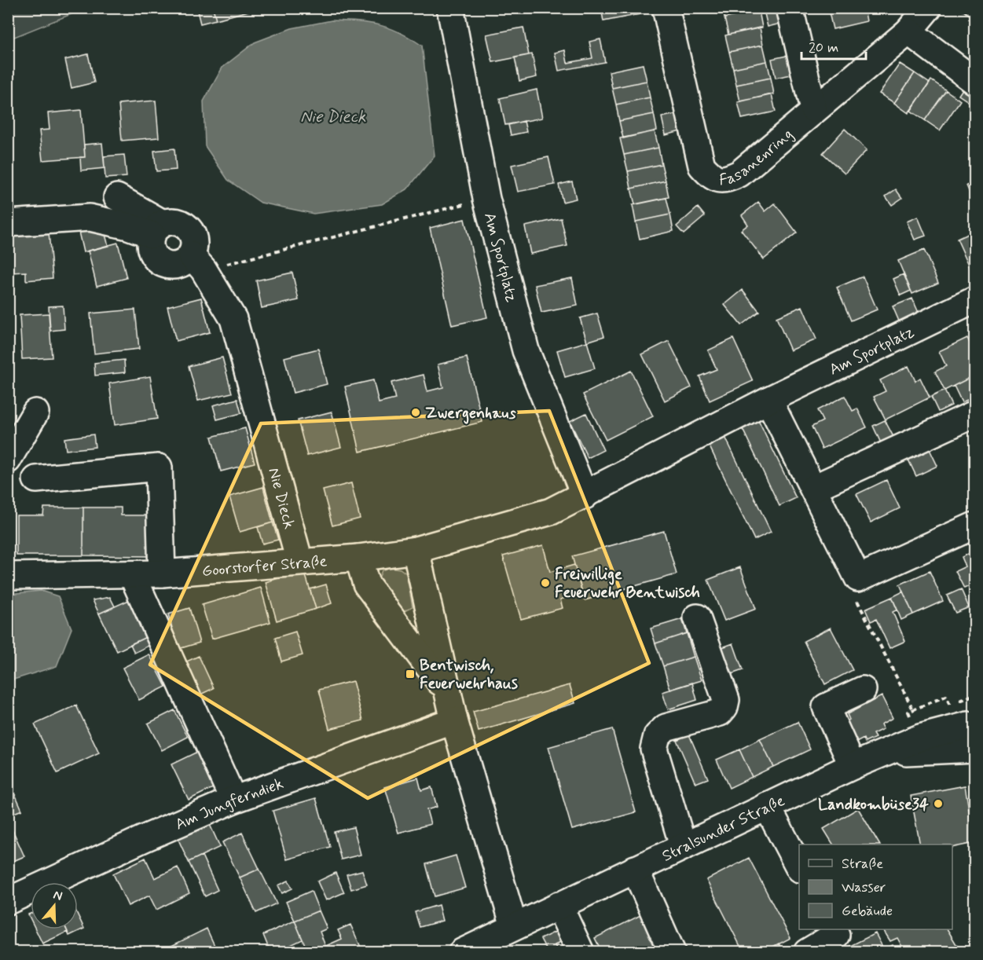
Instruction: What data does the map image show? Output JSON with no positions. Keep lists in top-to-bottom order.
{
  "streets": {
    "street": [
      "Fasanenring",
      "Am Sportplatz",
      "Nie Dieck",
      "Goorstorfer Straße",
      "Am Jungferndiek",
      "Stralsunder Straße"
    ]
  },
  "crossings": [
    ["Am Sportplatz", "Goorstorfer Straße"],
    ["Nie Dieck", "Goorstorfer Straße"]
  ],
  "water": ["Nie Dieck"],
  "places": {
    "other": ["Zwergenhaus", "Freiwillige Feuerwehr Bentwisch", "Landkombüse34"],
    "transit": ["Bentwisch, Feuerwehrhaus"]
  },
  "legend": ["Straße", "Wasser", "Gebäude"],
  "scale_bar": "20 m",
  "north": "top"
}
